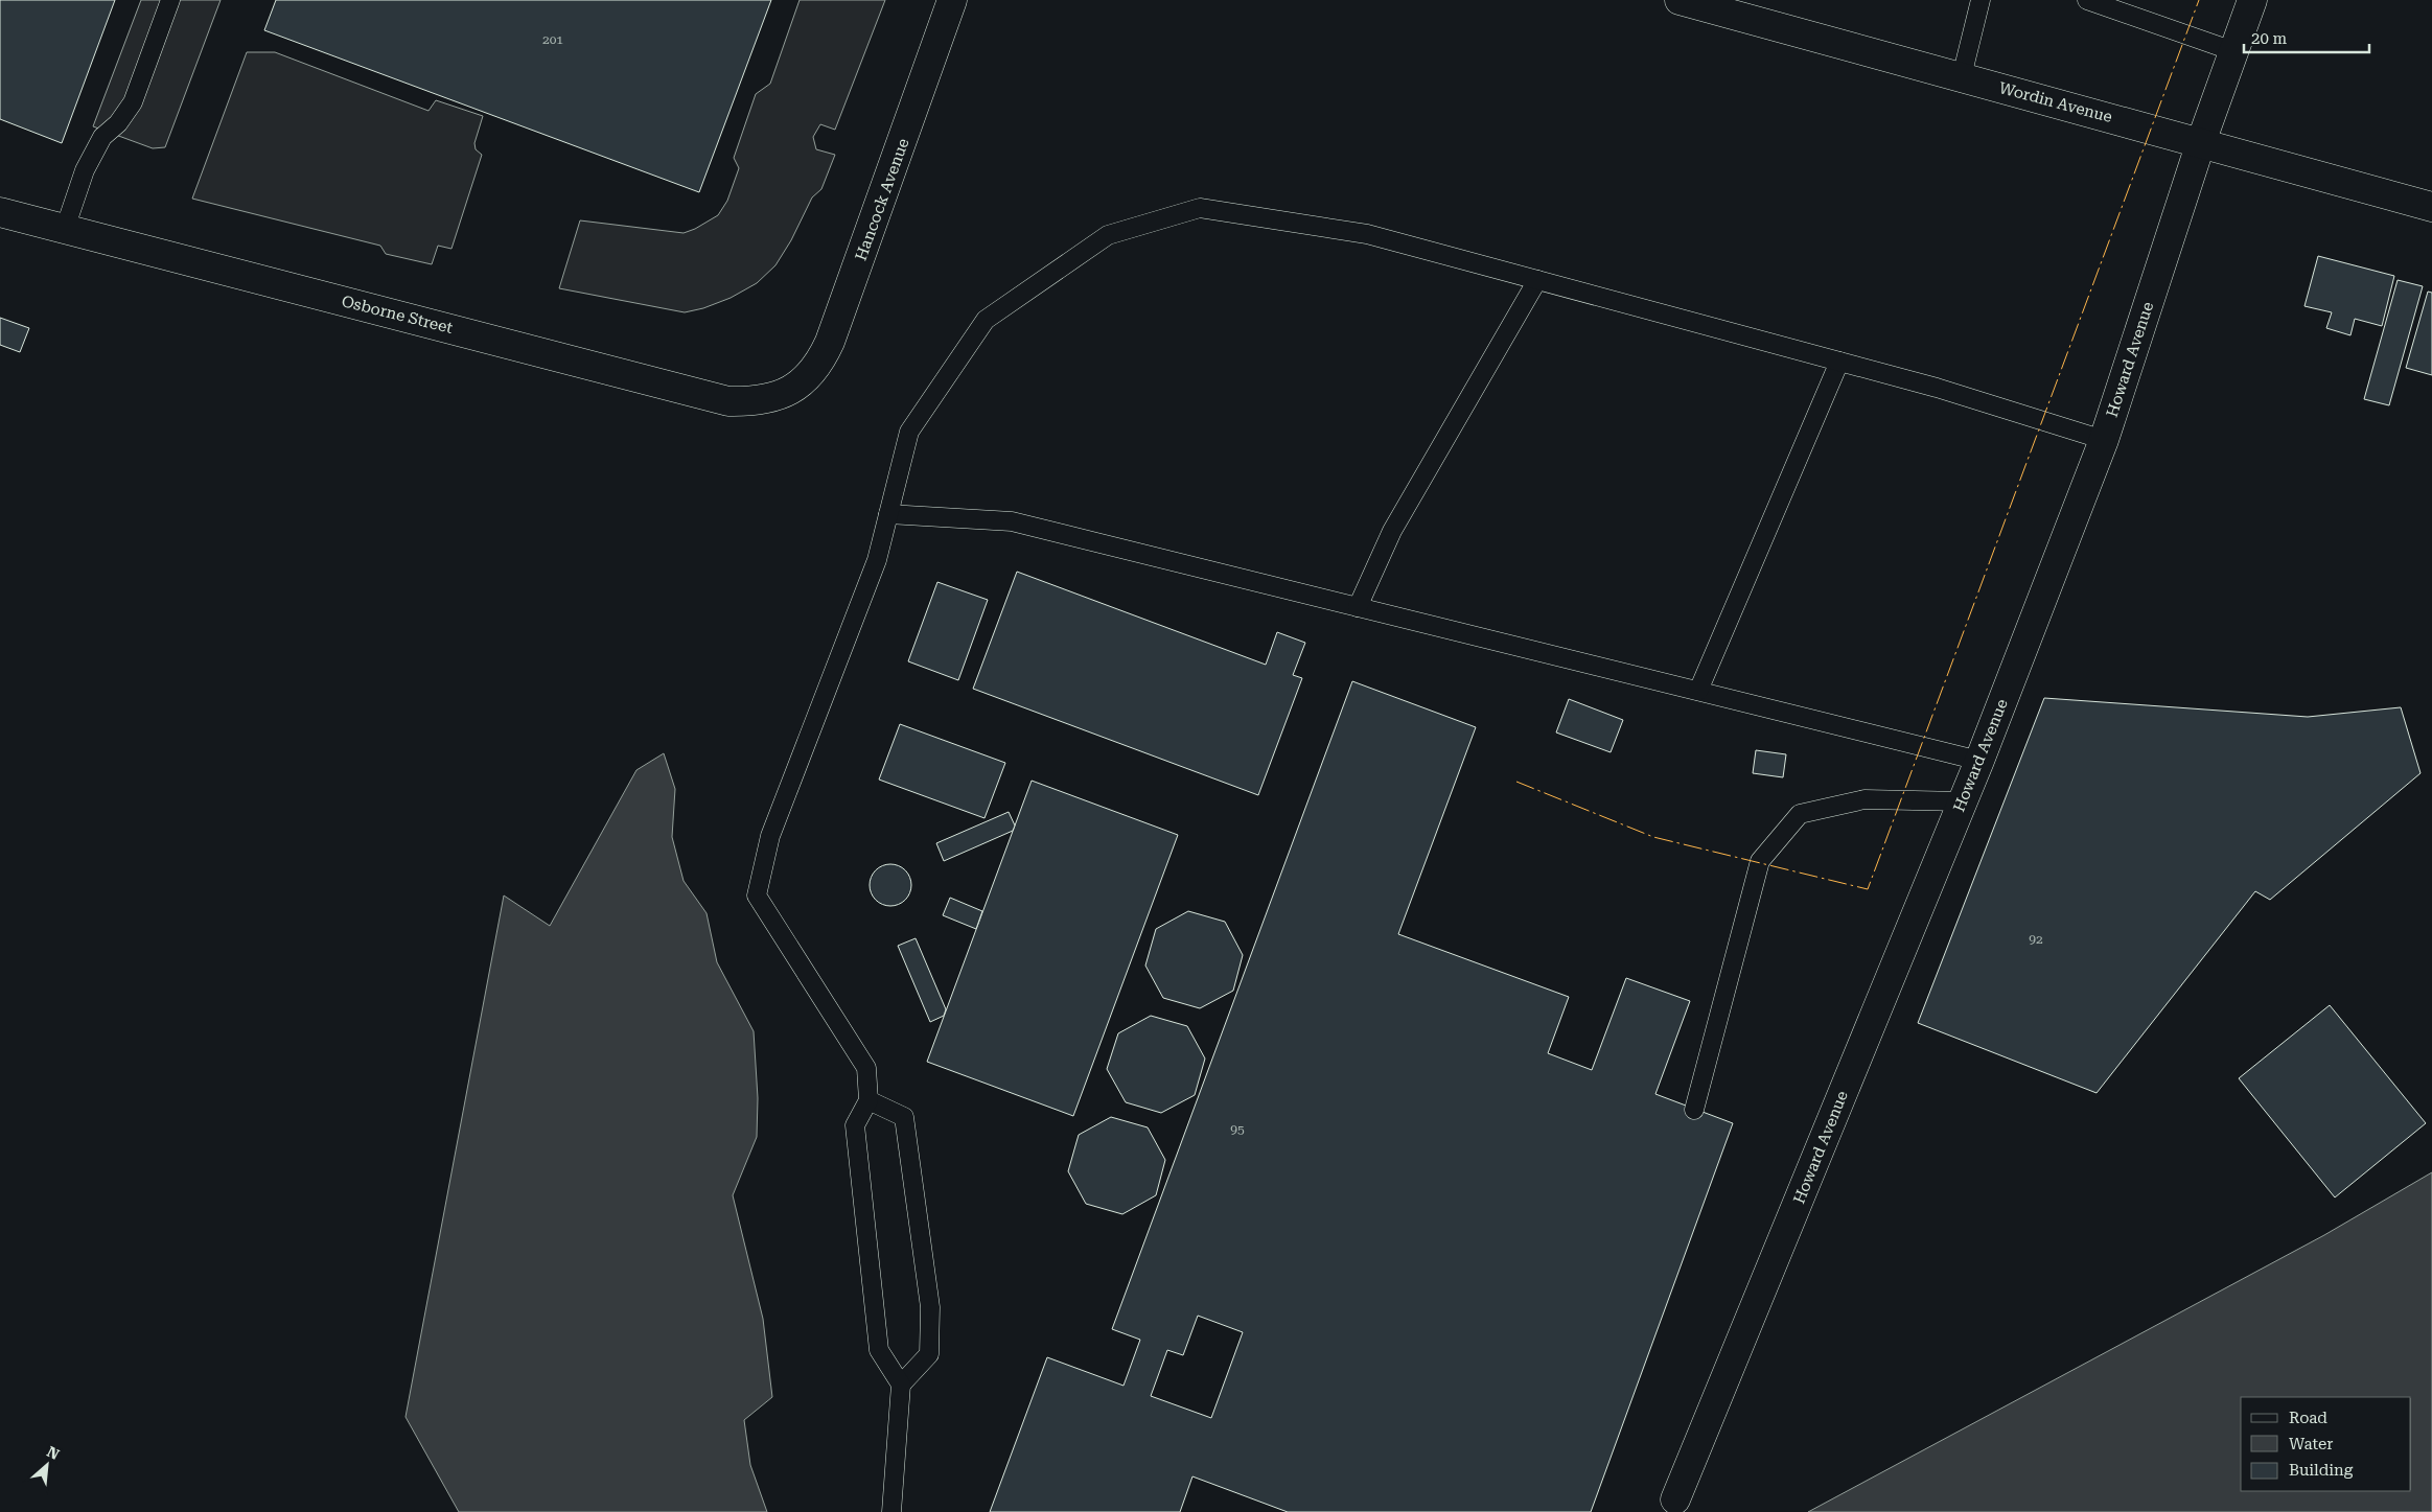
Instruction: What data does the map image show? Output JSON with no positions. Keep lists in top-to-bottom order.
{
  "streets": {
    "street": [
      "Wordin Avenue",
      "Hancock Avenue",
      "Osborne Street",
      "Howard Avenue"
    ]
  },
  "crossings": [
    ["Wordin Avenue", "Howard Avenue"],
    ["Hancock Avenue", "Osborne Street"]
  ],
  "house_numbers": ["201", "92", "95"],
  "legend": ["Road", "Water", "Building"],
  "scale_bar": "20 m",
  "north": "top right"
}
